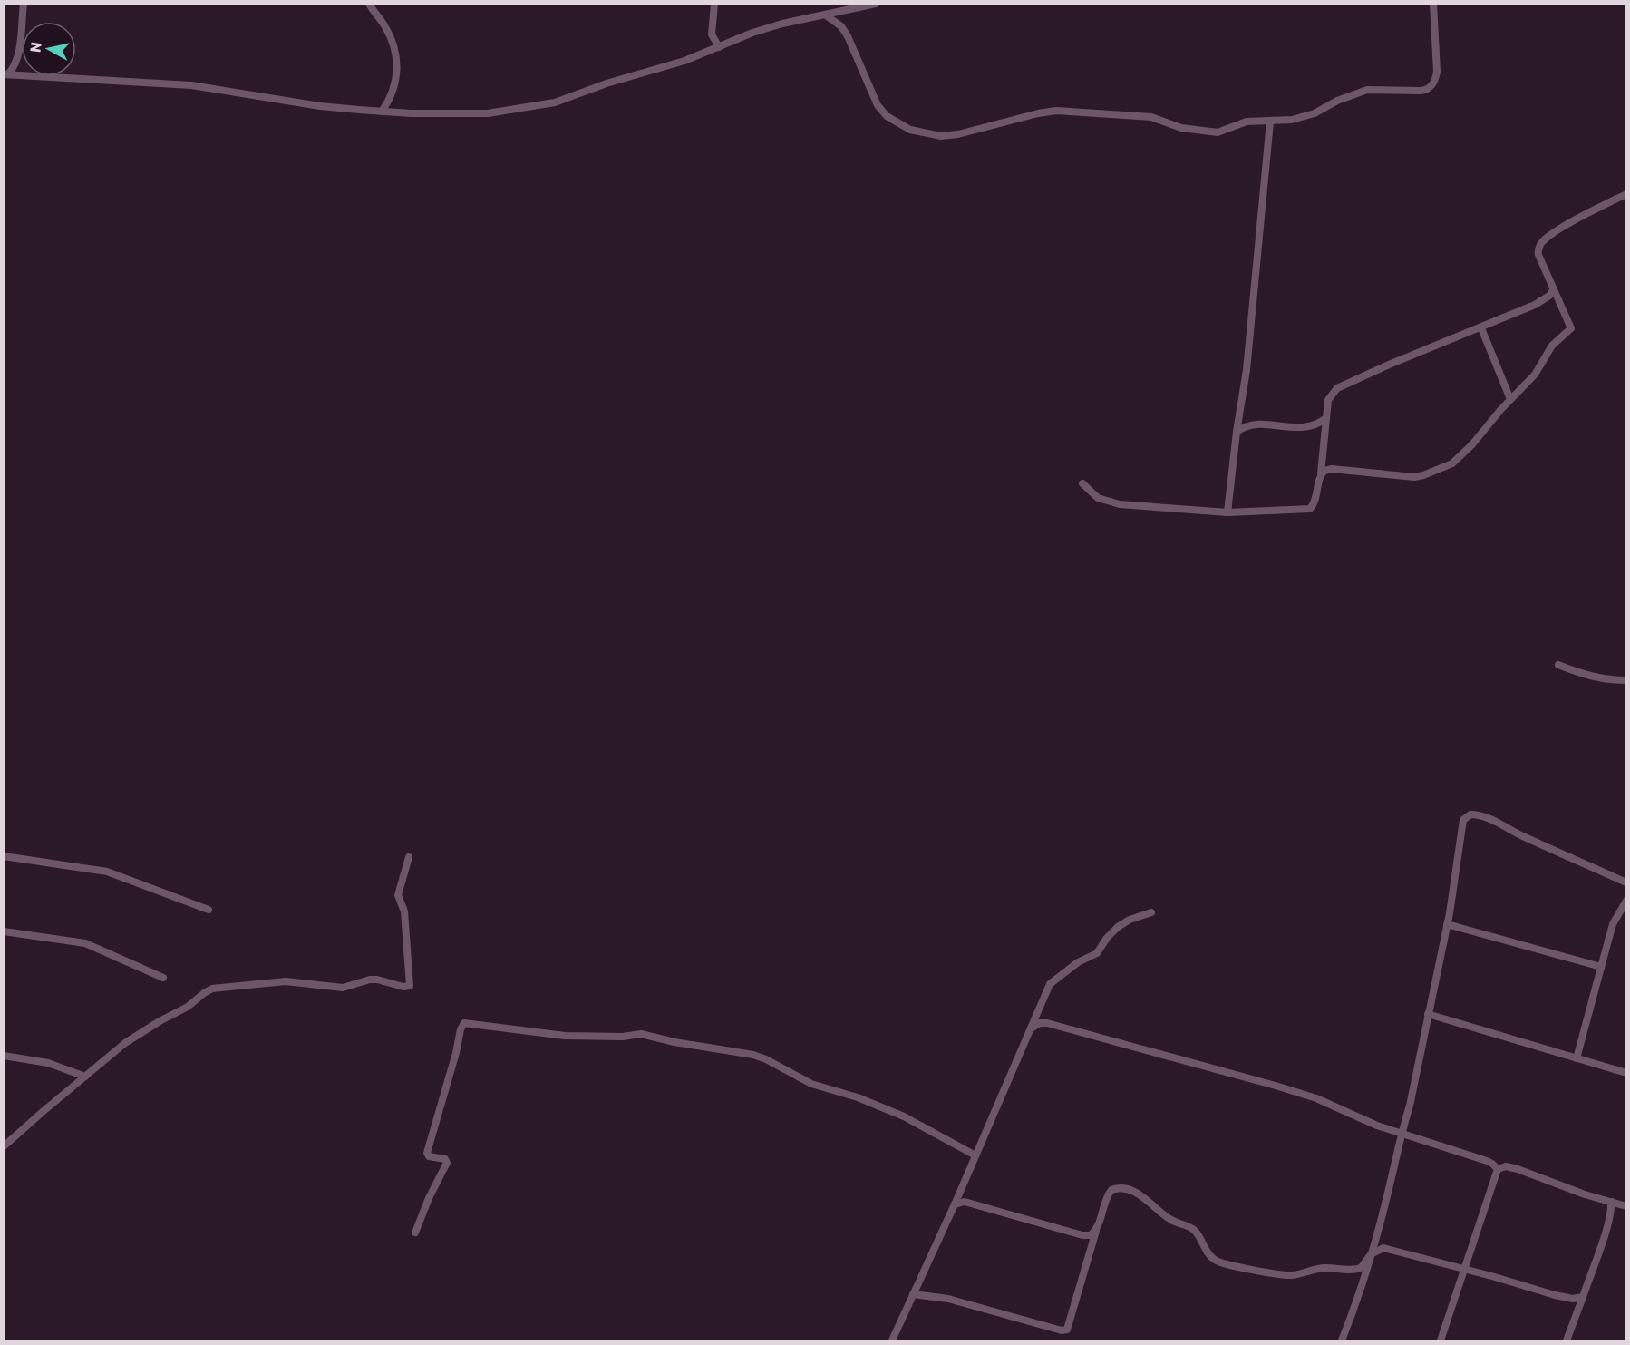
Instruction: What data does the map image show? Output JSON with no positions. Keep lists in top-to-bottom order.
{
  "north": "left"
}
